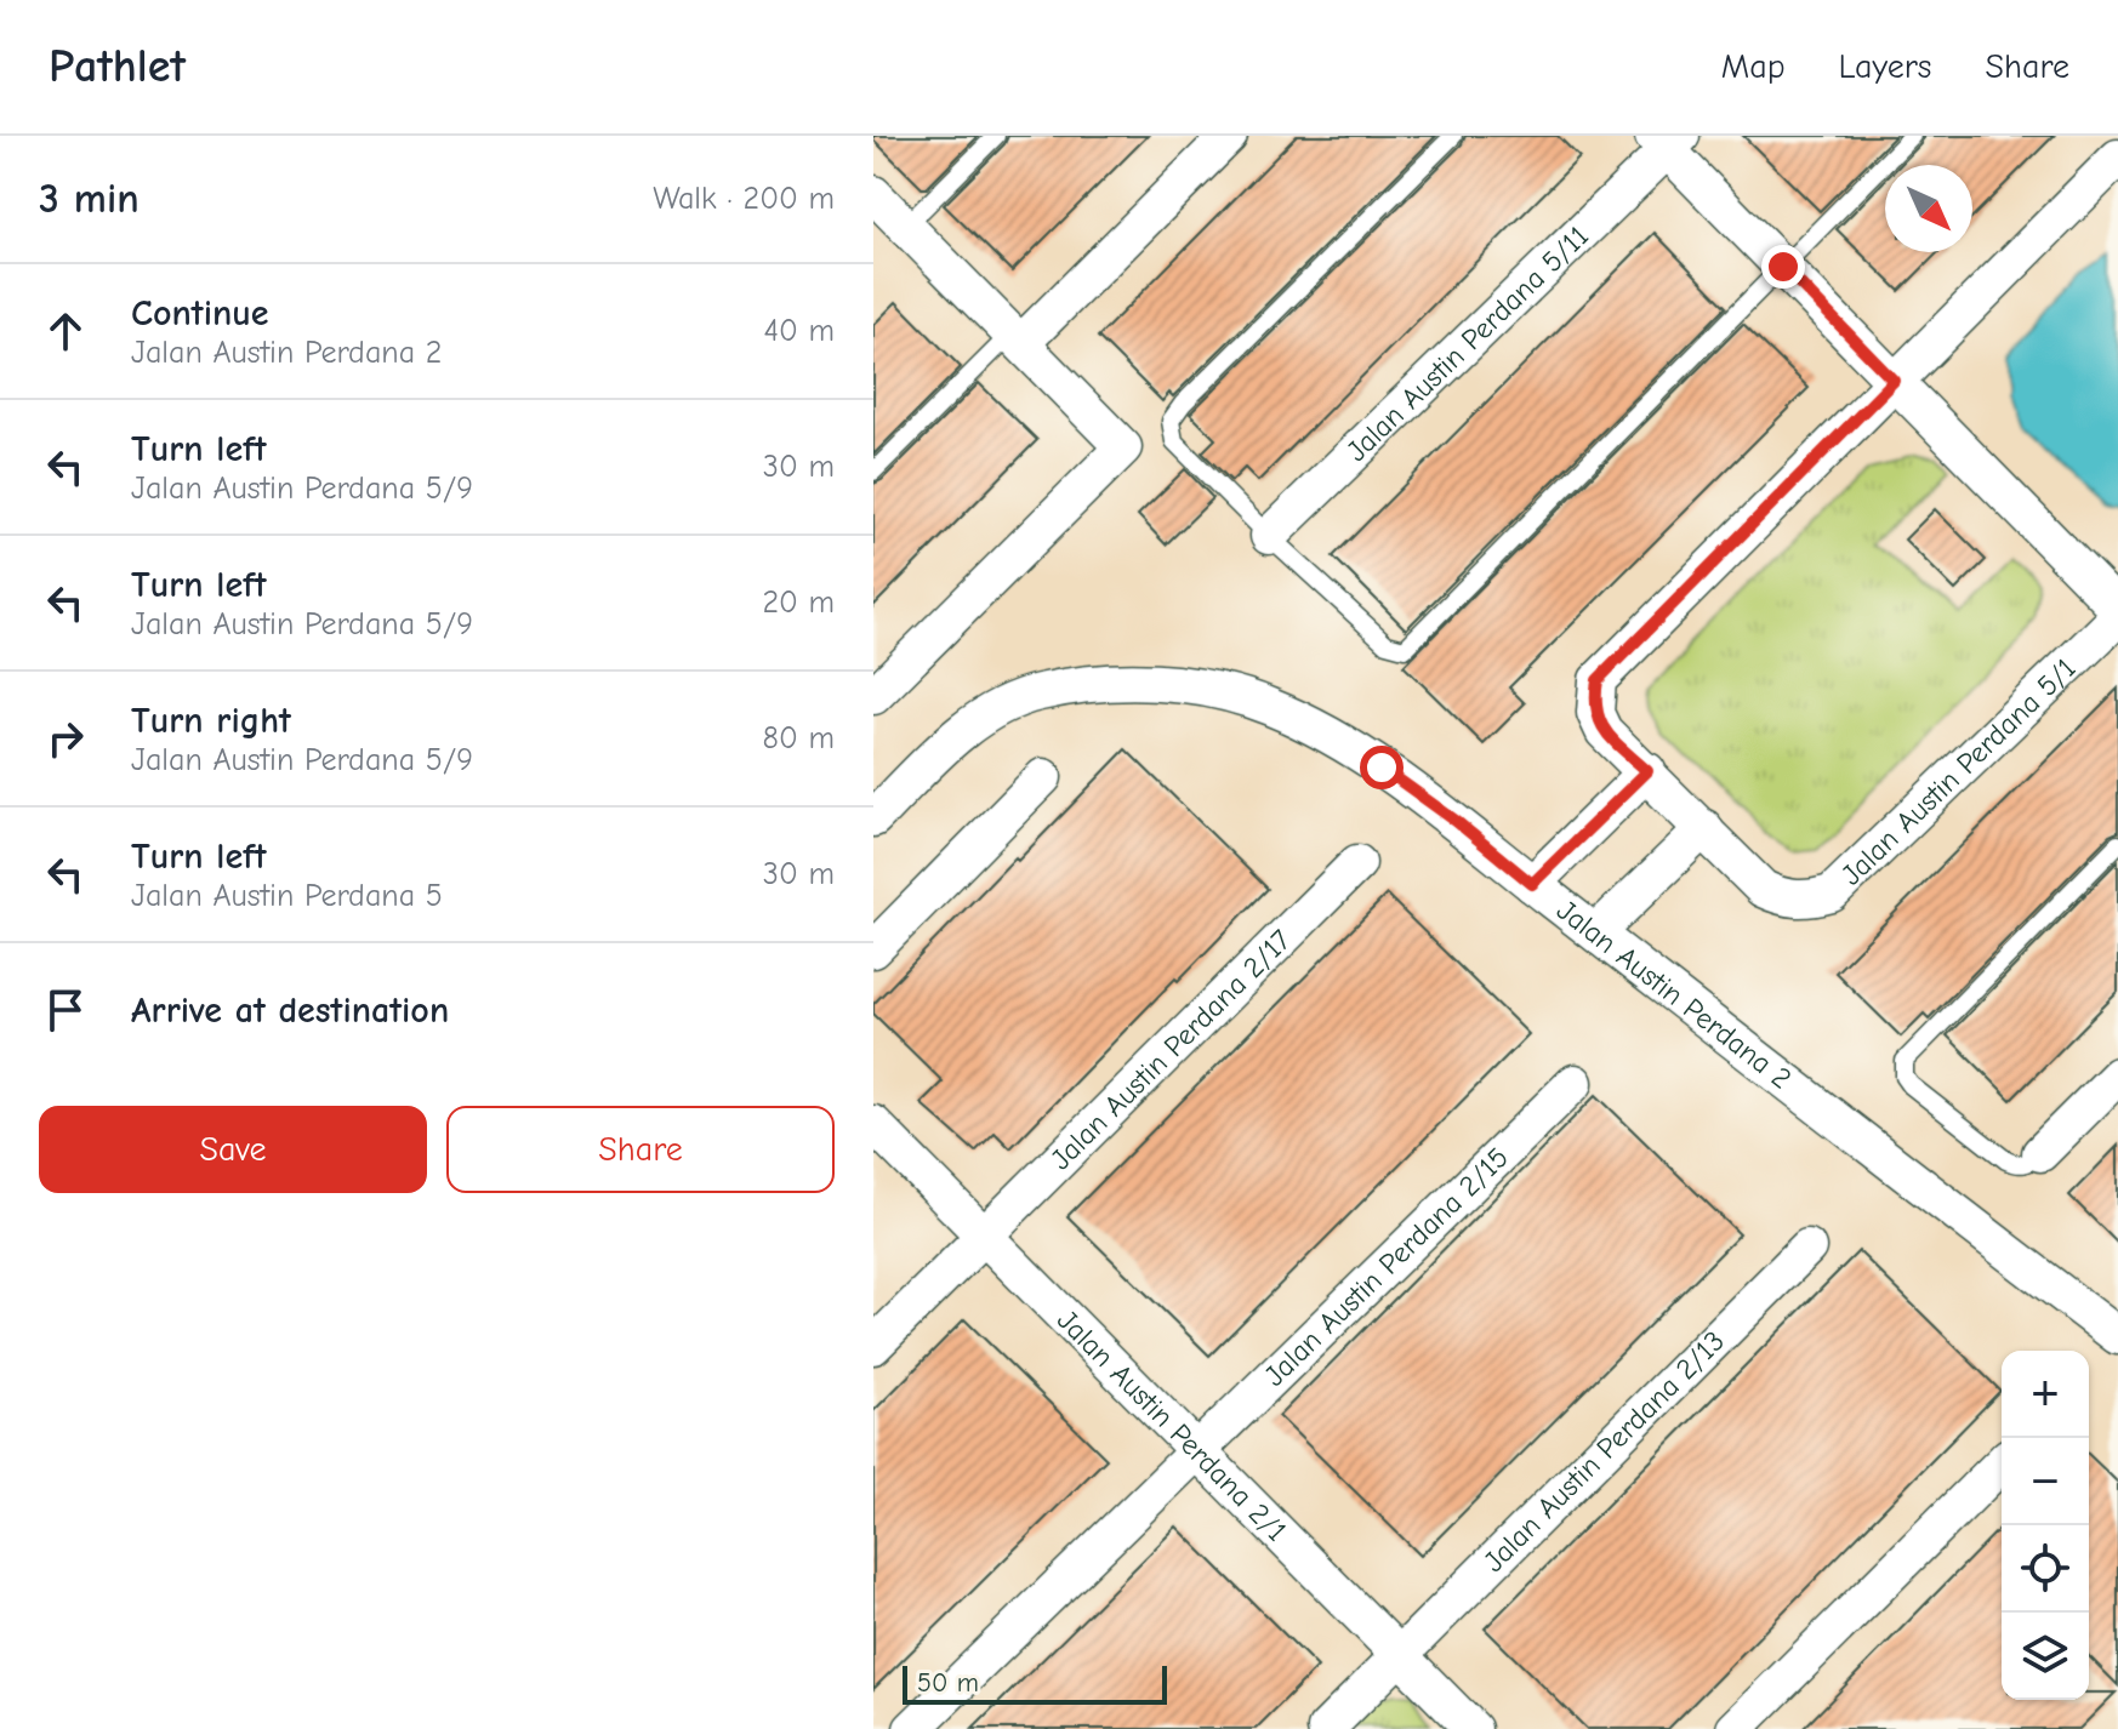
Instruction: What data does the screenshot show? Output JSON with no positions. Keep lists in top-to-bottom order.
{
  "streets": {
    "street": [
      "Jalan Austin Perdana 5/11",
      "Jalan Austin Perdana 5/1",
      "Jalan Austin Perdana 2",
      "Jalan Austin Perdana 2/17",
      "Jalan Austin Perdana 2/15",
      "Jalan Austin Perdana 2/1",
      "Jalan Austin Perdana 2/13"
    ]
  },
  "crossings": [
    ["Jalan Austin Perdana 2/17", "Jalan Austin Perdana 2/1"],
    ["Jalan Austin Perdana 2/15", "Jalan Austin Perdana 2/1"],
    ["Jalan Austin Perdana 2/1", "Jalan Austin Perdana 2/13"]
  ],
  "scale_bar": "50 m",
  "north": "bottom right",
  "page": {
    "header": "Pathlet",
    "nav": ["Map", "Layers", "Share"],
    "heading": ["3 min", "Walk · 200 m"],
    "list": [
      ["Continue", "Jalan Austin Perdana 2", "40 m"],
      ["Turn left", "Jalan Austin Perdana 5/9", "30 m"],
      ["Turn left", "Jalan Austin Perdana 5/9", "20 m"],
      ["Turn right", "Jalan Austin Perdana 5/9", "80 m"],
      ["Turn left", "Jalan Austin Perdana 5", "30 m"],
      "Arrive at destination"
    ],
    "buttons": ["Save", "Share"],
    "map_buttons": ["+", "−"],
    "scale": "50 m"
  }
}
